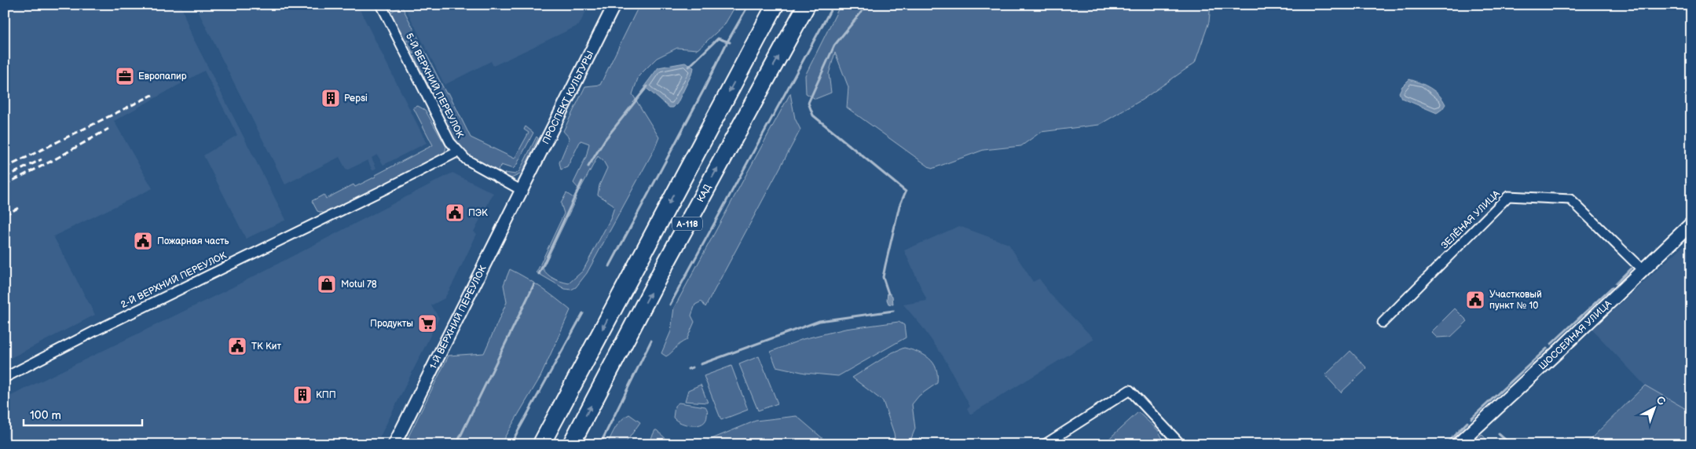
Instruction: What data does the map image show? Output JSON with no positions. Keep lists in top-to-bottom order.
{
  "streets": {
    "highway": ["КАД", "А-118"],
    "main road": ["ШОССЕЙНАЯ УЛИЦА"],
    "street": [
      "5-Й ВЕРХНИЙ ПЕРЕУЛОК",
      "ПРОСПЕКТ КУЛЬТУРЫ",
      "ЗЕЛЁНАЯ УЛИЦА",
      "2-Й ВЕРХНИЙ ПЕРЕУЛОК",
      "1-Й ВЕРХНИЙ ПЕРЕУЛОК"
    ]
  },
  "crossings": [
    ["5-Й ВЕРХНИЙ ПЕРЕУЛОК", "ПРОСПЕКТ КУЛЬТУРЫ"],
    ["5-Й ВЕРХНИЙ ПЕРЕУЛОК", "2-Й ВЕРХНИЙ ПЕРЕУЛОК"],
    ["5-Й ВЕРХНИЙ ПЕРЕУЛОК", "1-Й ВЕРХНИЙ ПЕРЕУЛОК"],
    ["ПРОСПЕКТ КУЛЬТУРЫ", "1-Й ВЕРХНИЙ ПЕРЕУЛОК"],
    ["ЗЕЛЁНАЯ УЛИЦА", "ШОССЕЙНАЯ УЛИЦА"]
  ],
  "places": {
    "office": ["Европапир"],
    "building": ["Pepsi", "КПП"],
    "public building": [
      "ПЭК",
      "Пожарная часть",
      "Участковый пункт № 10",
      "ТК Кит"
    ],
    "shop": ["Motul 78"],
    "supermarket": ["Продукты"]
  },
  "scale_bar": "100 m",
  "north": "top right"
}
